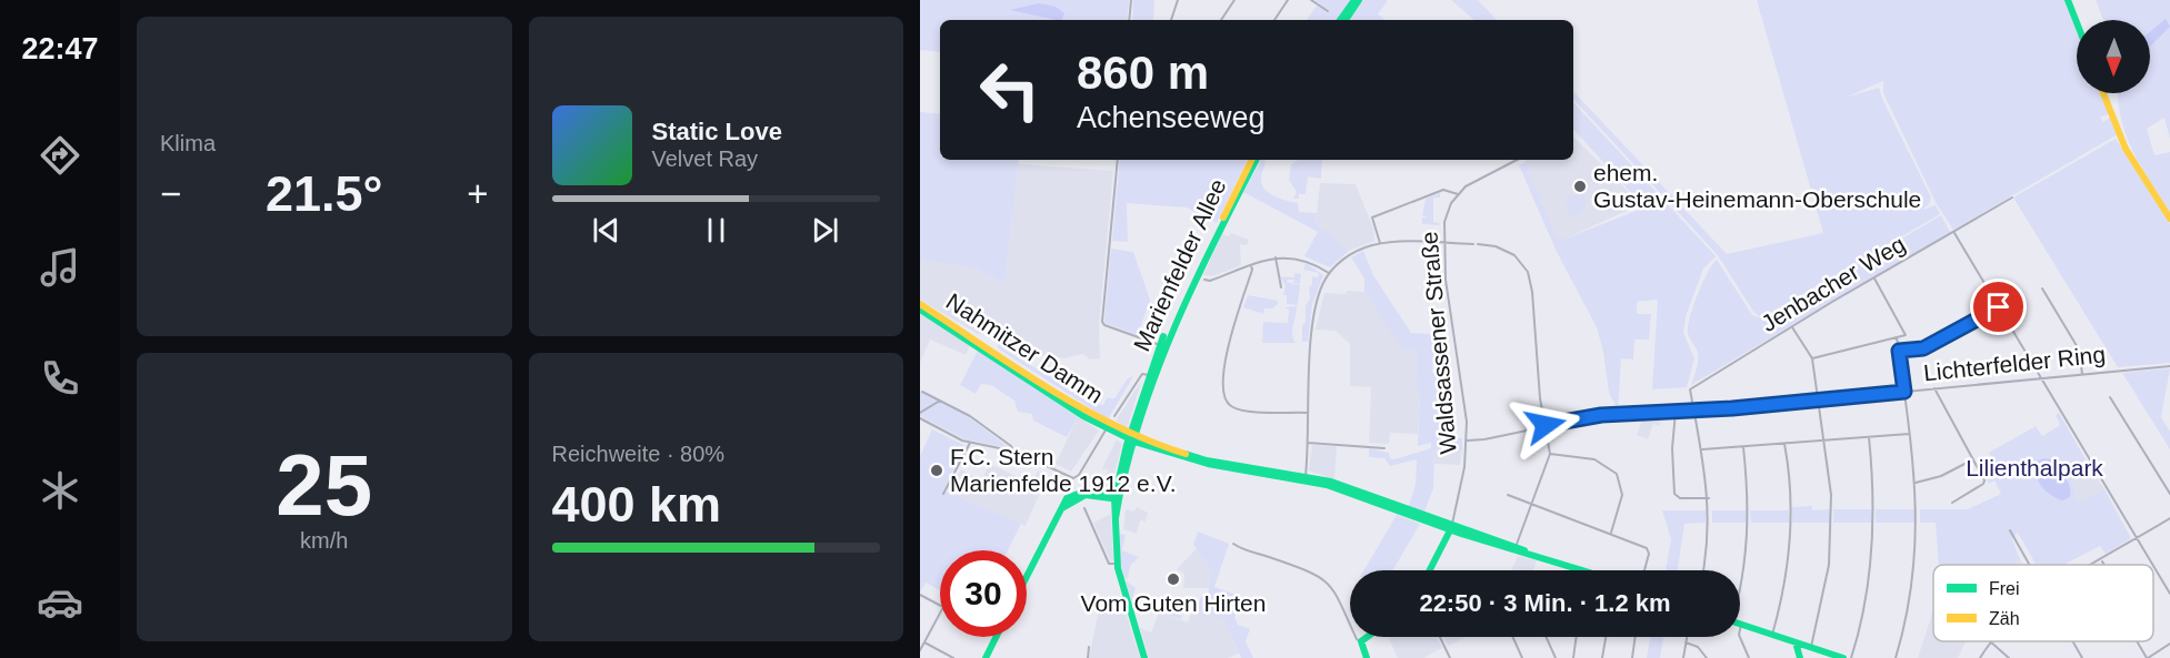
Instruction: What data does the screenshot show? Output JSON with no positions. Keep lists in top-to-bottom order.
{
  "streets": {
    "main road": ["Marienfelder Allee", "Nahmitzer Damm"],
    "street": ["Jenbacher Weg", "Waldsassener Straße", "Lichterfelder Ring"]
  },
  "crossings": [
    ["Jenbacher Weg", "Lichterfelder Ring"],
    ["Waldsassener Straße", "Lichterfelder Ring"]
  ],
  "parks": ["Lilienthalpark"],
  "places": ["ehem. Gustav-Heinemann-Oberschule", "F.C. Stern Marienfelde 1912 e.V.", "Vom Guten Hirten"],
  "legend": ["Frei", "Zäh"],
  "north": "bottom",
  "page": {
    "tabs": "22:47",
    "tile": [
      "Klima",
      ["25", "km/h"],
      ["Reichweite · 80%", "400 km"]
    ],
    "turn": ["860 m", "Achenseeweg"],
    "song": ["Static Love", "Velvet Ray"],
    "heat": ["−", "21.5°", "+"],
    "limit": "30",
    "trip": "22:50 · 3 Min. · 1.2 km"
  }
}
